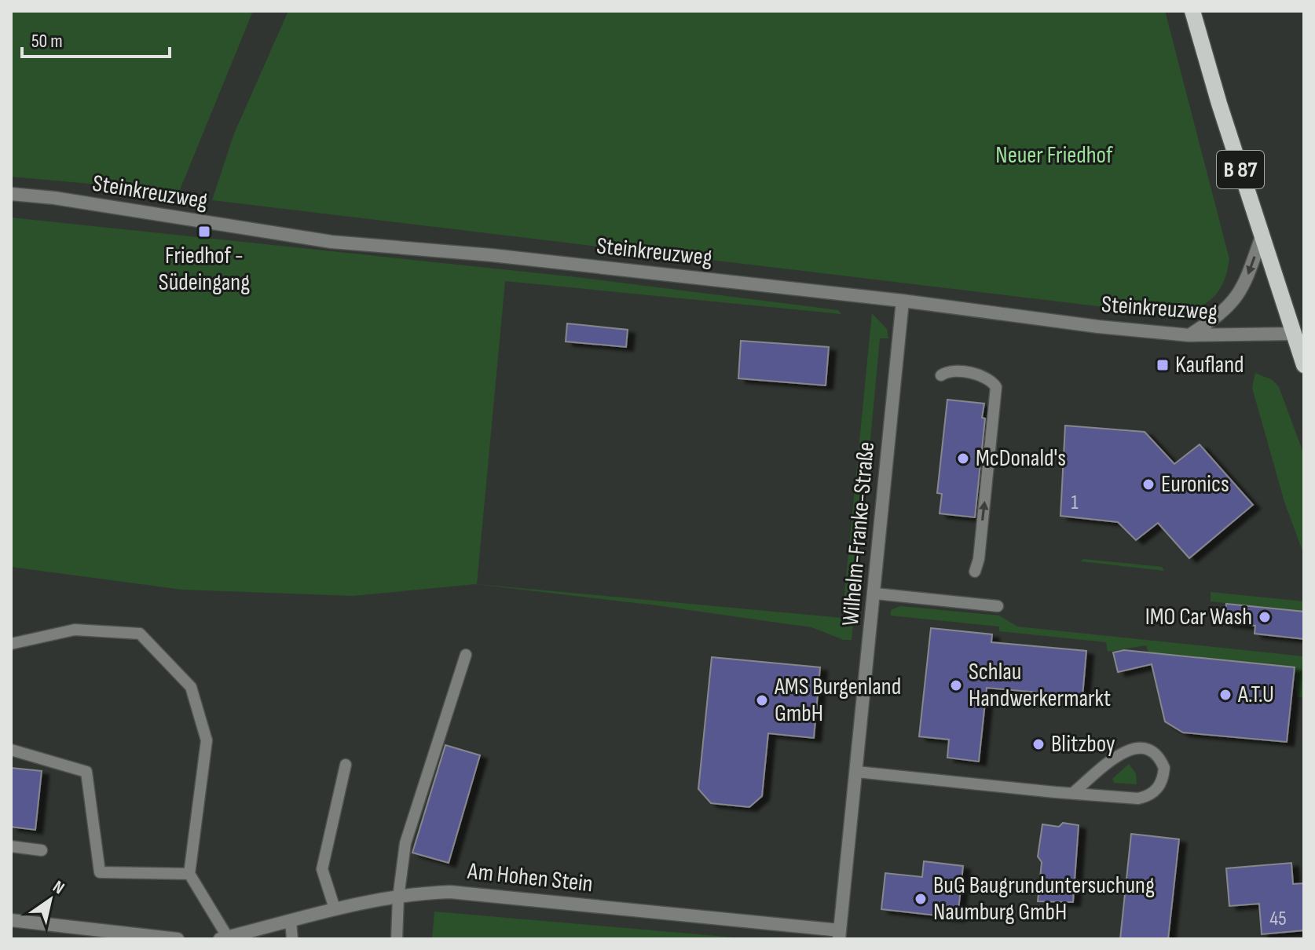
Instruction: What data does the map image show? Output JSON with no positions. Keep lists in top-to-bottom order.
{
  "streets": {
    "main road": ["B 87"],
    "street": ["Steinkreuzweg", "Wilhelm-Franke-Straße", "Am Hohen Stein"]
  },
  "crossings": [
    ["B 87", "Steinkreuzweg"],
    ["Steinkreuzweg", "Wilhelm-Franke-Straße"],
    ["Wilhelm-Franke-Straße", "Am Hohen Stein"]
  ],
  "parks": ["Neuer Friedhof"],
  "places": {
    "transit": ["Friedhof - Südeingang", "Kaufland"],
    "other": [
      "McDonald's",
      "Euronics",
      "IMO Car Wash",
      "Schlau Handwerkermarkt",
      "A.T.U",
      "AMS Burgenland GmbH",
      "Blitzboy",
      "BuG Baugrunduntersuchung Naumburg GmbH"
    ]
  },
  "house_numbers": ["1", "45"],
  "scale_bar": "50 m",
  "north": "top right"
}
